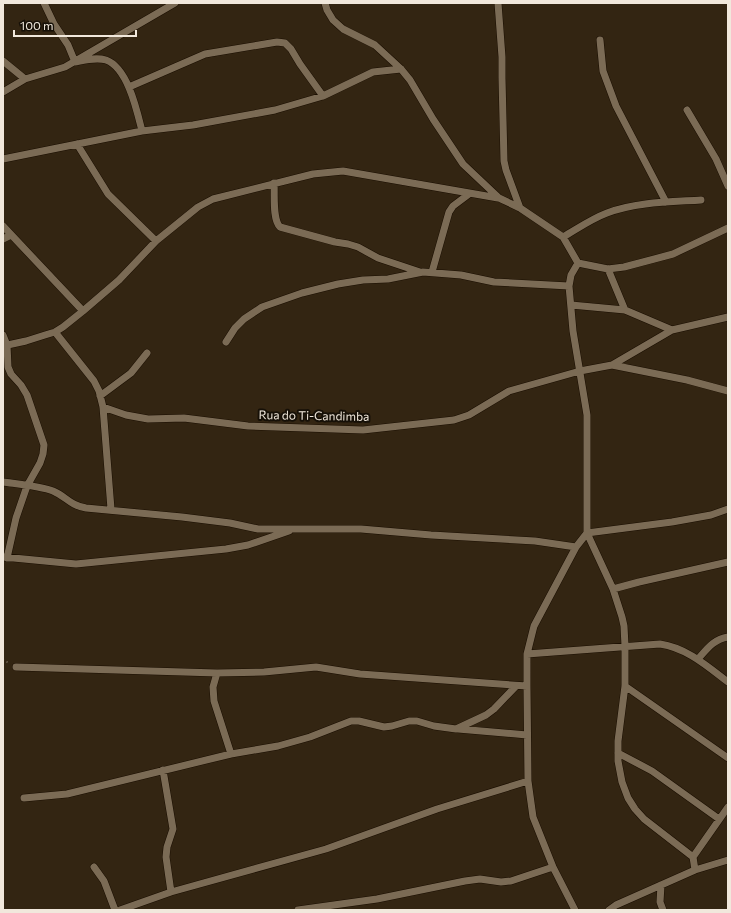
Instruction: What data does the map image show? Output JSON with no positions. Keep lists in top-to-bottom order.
{
  "streets": {
    "street": ["Rua do Ti-Candimba"]
  },
  "scale_bar": "100 m"
}
